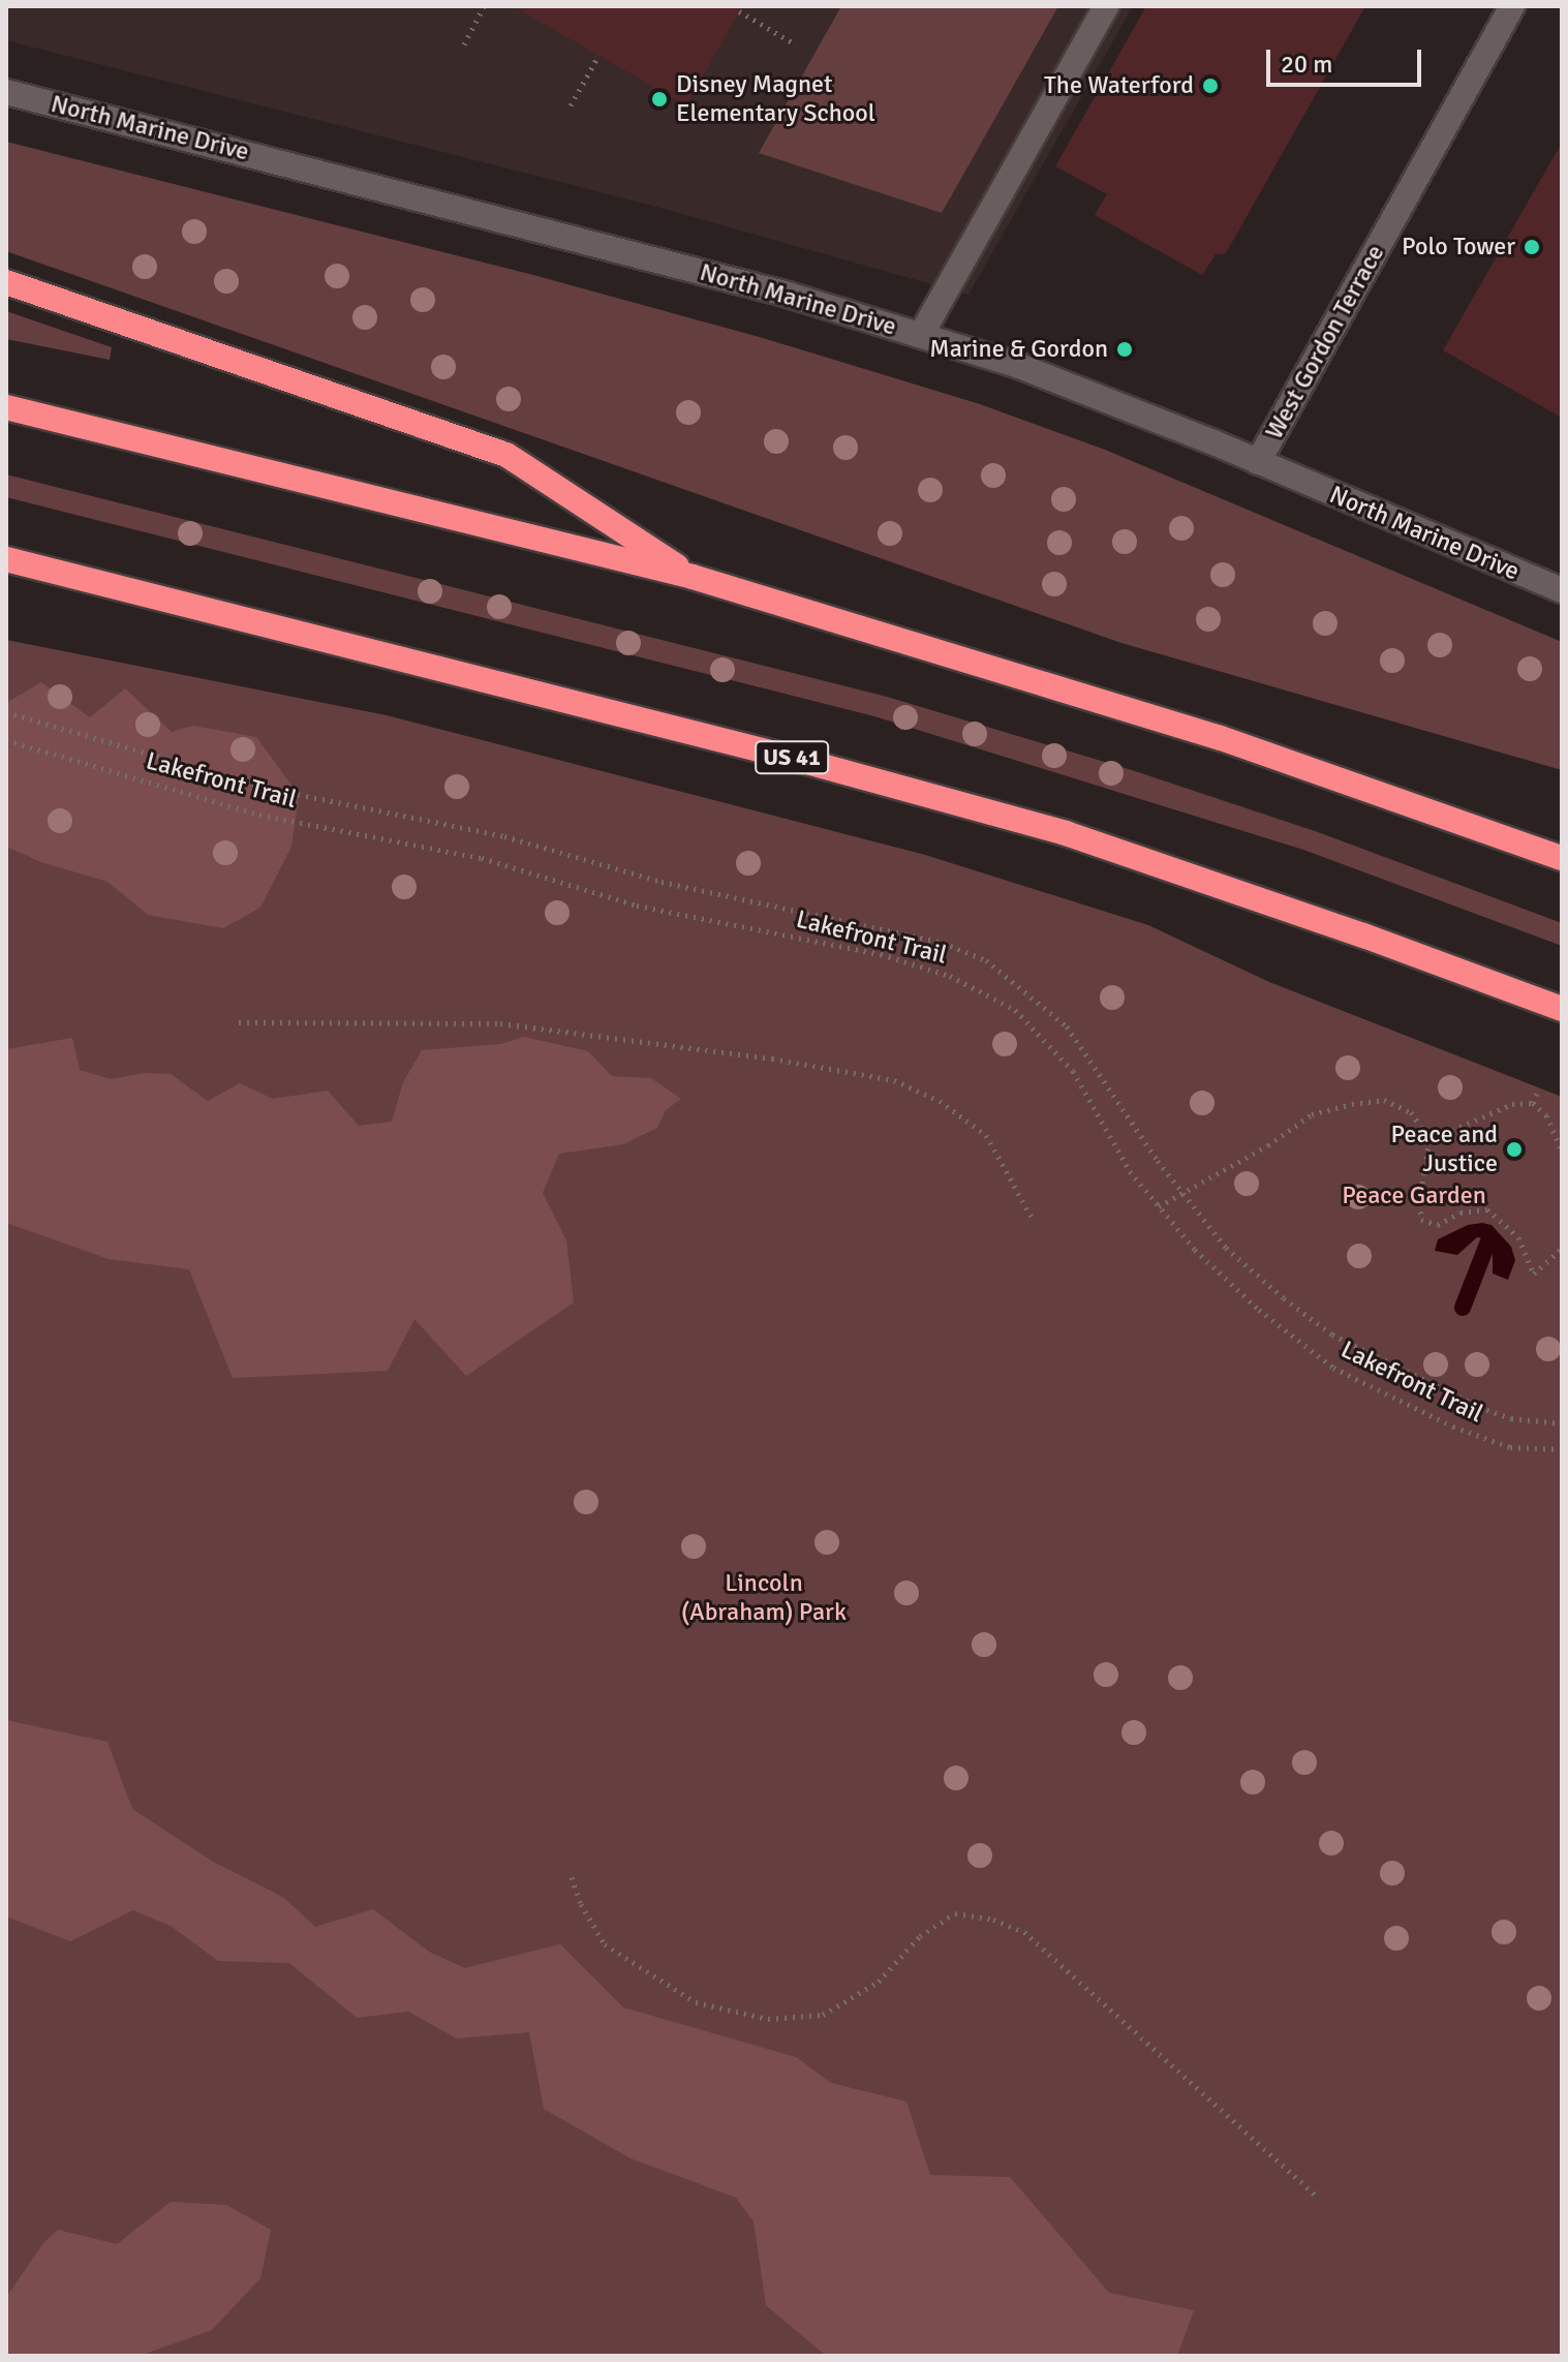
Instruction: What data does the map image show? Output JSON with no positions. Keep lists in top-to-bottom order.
{
  "streets": {
    "highway": ["US 41"],
    "street": ["North Marine Drive", "West Gordon Terrace"],
    "path": ["Lakefront Trail"]
  },
  "crossings": [
    ["North Marine Drive", "West Gordon Terrace"]
  ],
  "parks": ["Peace Garden", "Lincoln (Abraham) Park"],
  "places": [
    "The Waterford",
    "Disney Magnet Elementary School",
    "Polo Tower",
    "Marine & Gordon",
    "Peace and Justice"
  ],
  "scale_bar": "20 m"
}
